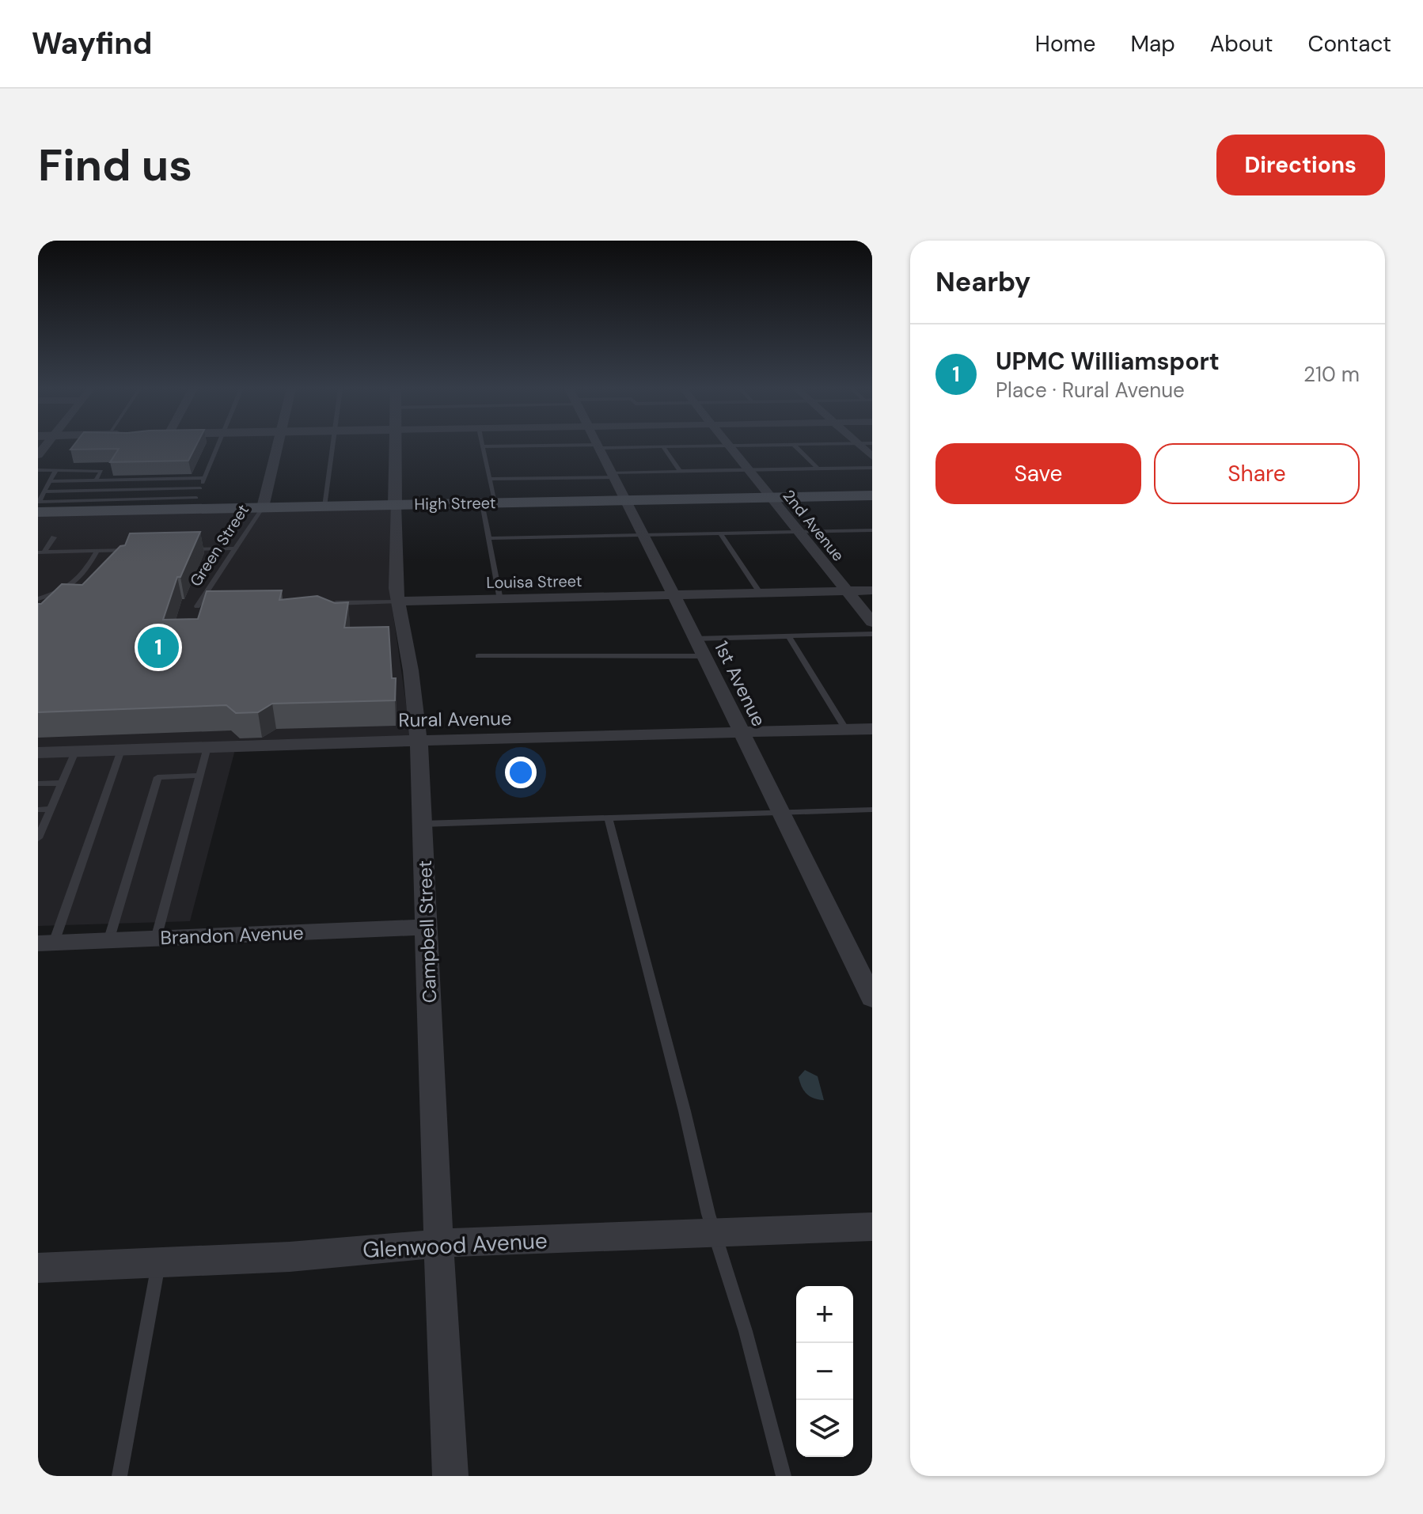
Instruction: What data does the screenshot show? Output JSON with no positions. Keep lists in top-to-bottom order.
{
  "streets": {
    "main road": ["High Street"],
    "street": [
      "2nd Avenue",
      "Green Street",
      "Louisa Street",
      "1st Avenue",
      "Rural Avenue",
      "Campbell Street",
      "Brandon Avenue",
      "Glenwood Avenue"
    ]
  },
  "crossings": [
    ["High Street", "2nd Avenue"],
    ["High Street", "Green Street"],
    ["High Street", "1st Avenue"],
    ["High Street", "Campbell Street"],
    ["2nd Avenue", "Louisa Street"],
    ["Louisa Street", "1st Avenue"],
    ["Louisa Street", "Campbell Street"],
    ["1st Avenue", "Rural Avenue"],
    ["Rural Avenue", "Campbell Street"],
    ["Campbell Street", "Brandon Avenue"],
    ["Campbell Street", "Glenwood Avenue"]
  ],
  "page": {
    "header": "Wayfind",
    "nav": [
      "Home",
      "Map",
      "About",
      "Contact"
    ],
    "buttons": [
      "Directions",
      ["Save", "Share"]
    ],
    "title": "Find us",
    "heading": "Nearby",
    "list": [
      {
        "mark": "1",
        "name": "UPMC Williamsport",
        "note": "Place · Rural Avenue",
        "value": "210 m"
      }
    ],
    "pins": "1",
    "map_buttons": ["+", "−"]
  }
}
